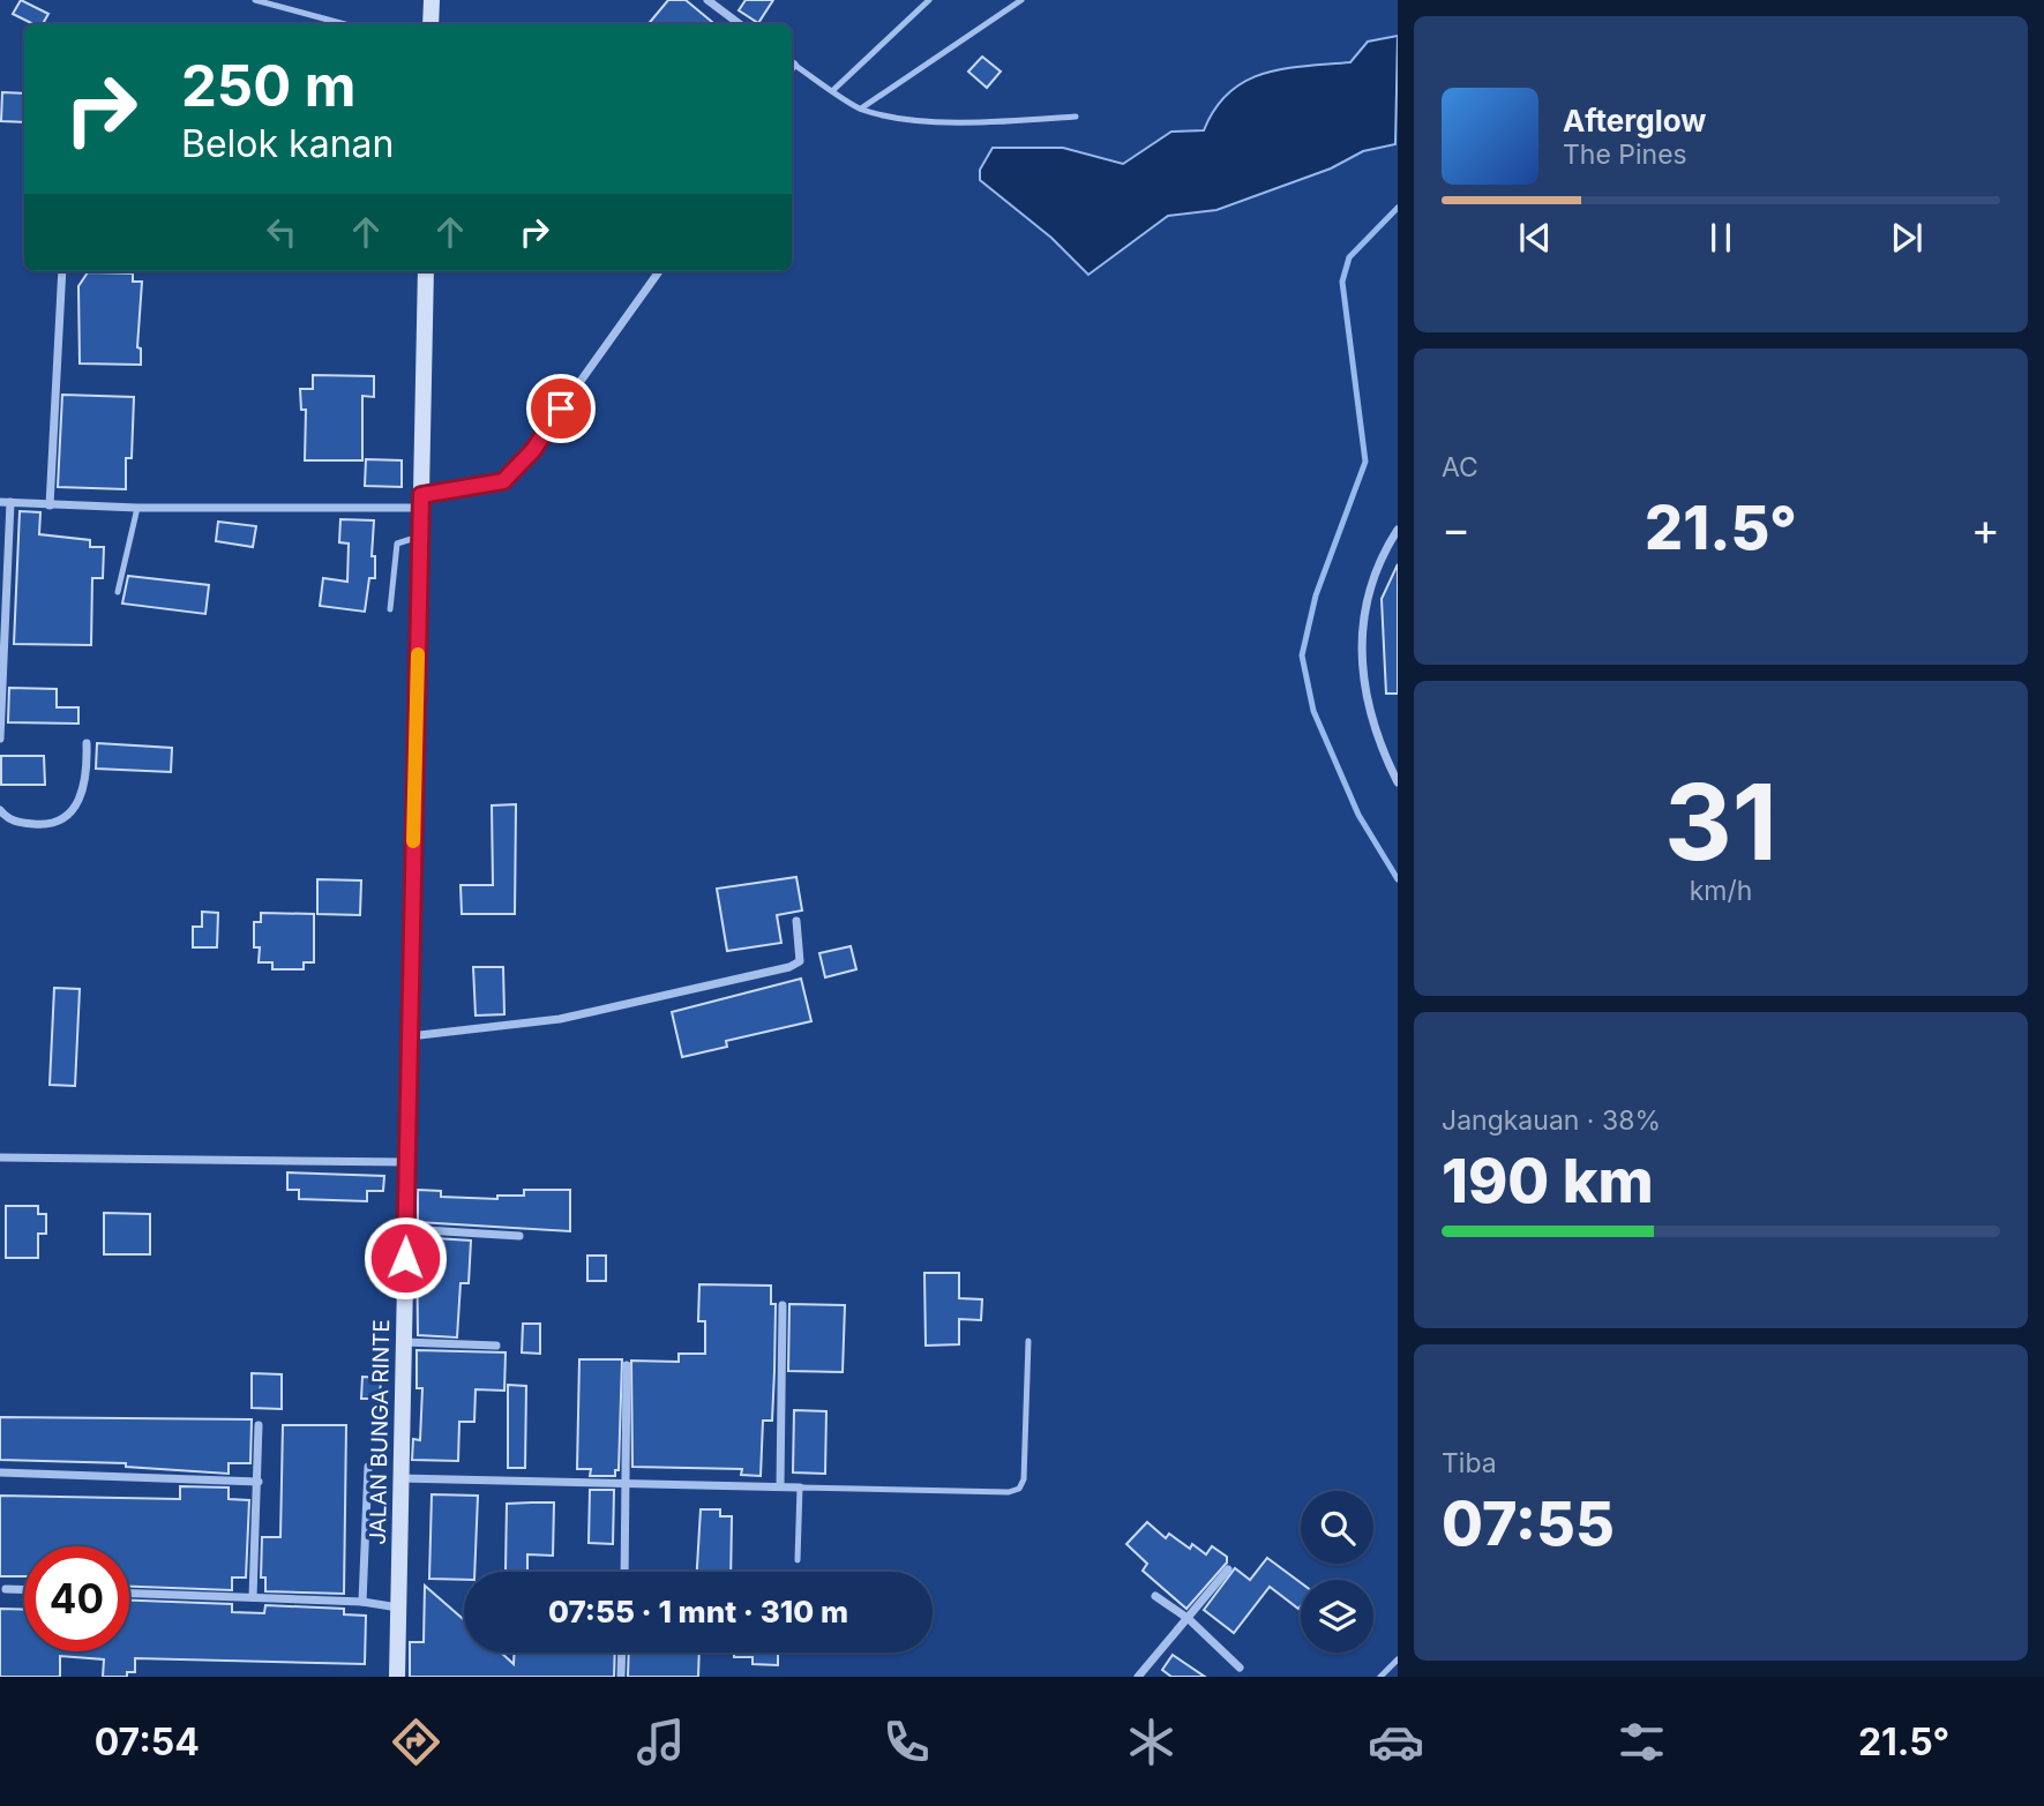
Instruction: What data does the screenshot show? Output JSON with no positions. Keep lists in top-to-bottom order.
{
  "streets": {
    "street": ["JALAN BUNGA RINTE"]
  },
  "page": {
    "turn": ["250 m", "Belok kanan"],
    "song": ["Afterglow", "The Pines"],
    "tile": [
      "AC",
      ["31", "km/h"],
      ["Jangkauan · 38%", "190 km"],
      ["Tiba", "07:55"]
    ],
    "heat": ["−", "21.5°", "+"],
    "limit": "40",
    "trip": "07:55 · 1 mnt · 310 m",
    "tabs": ["07:54", "21.5°"]
  }
}
